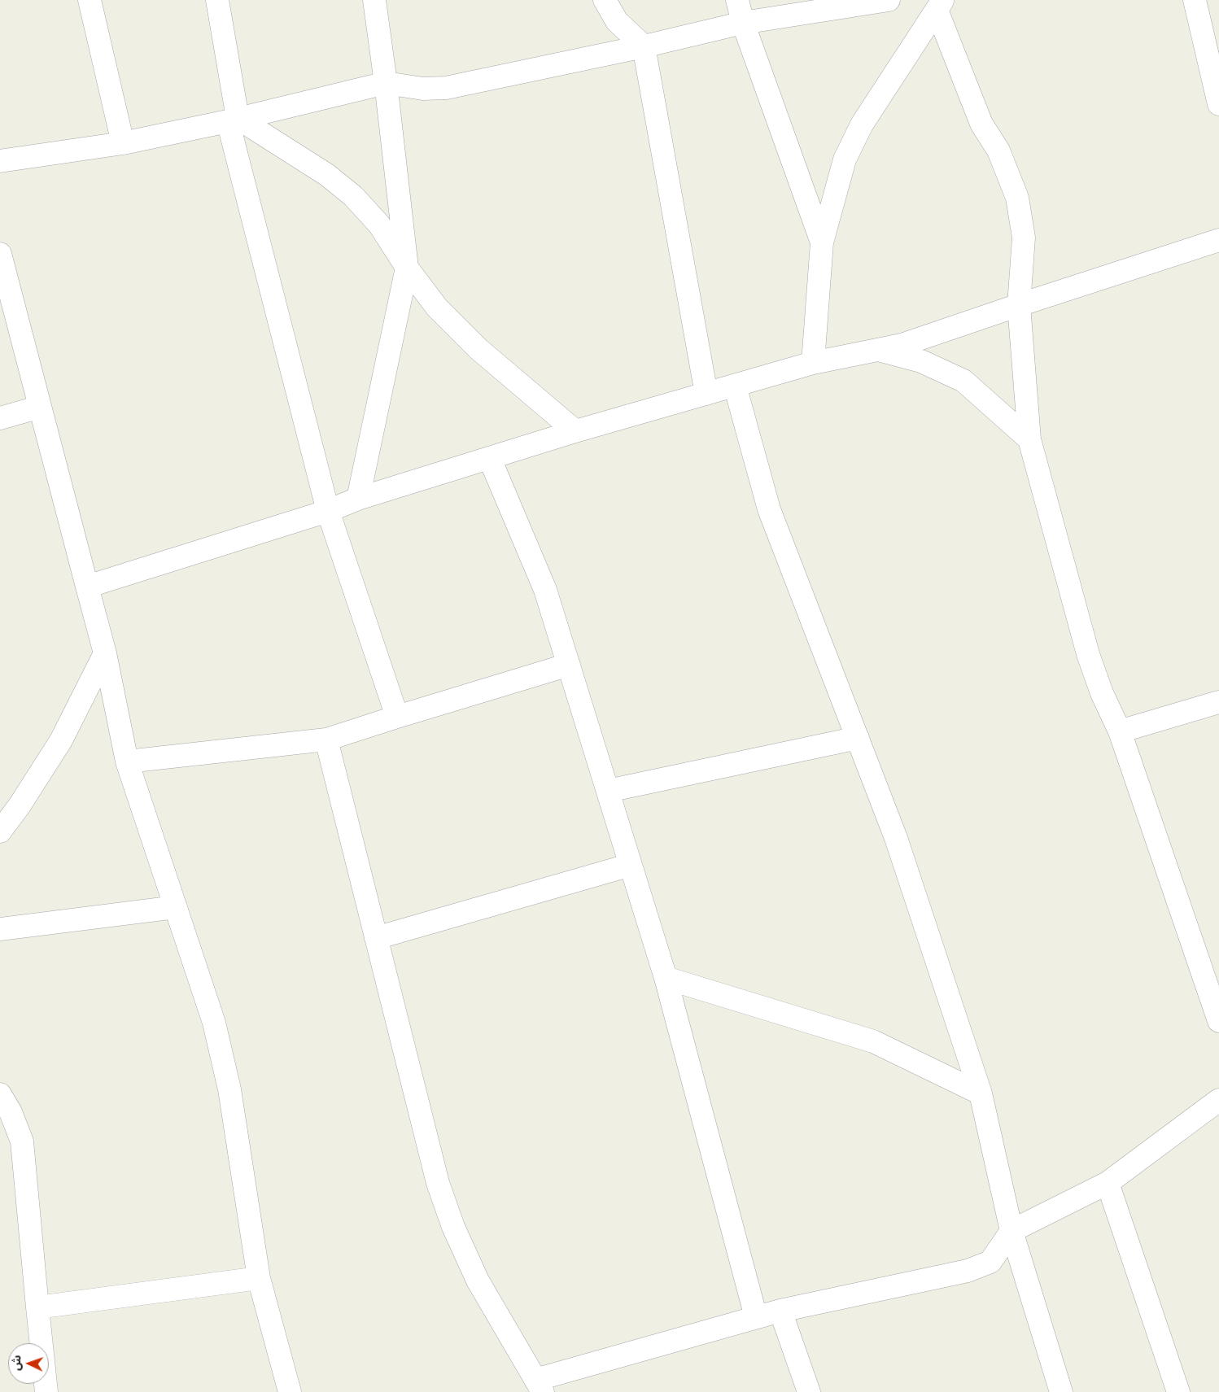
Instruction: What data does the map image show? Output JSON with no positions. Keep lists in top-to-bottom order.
{
  "north": "left"
}
